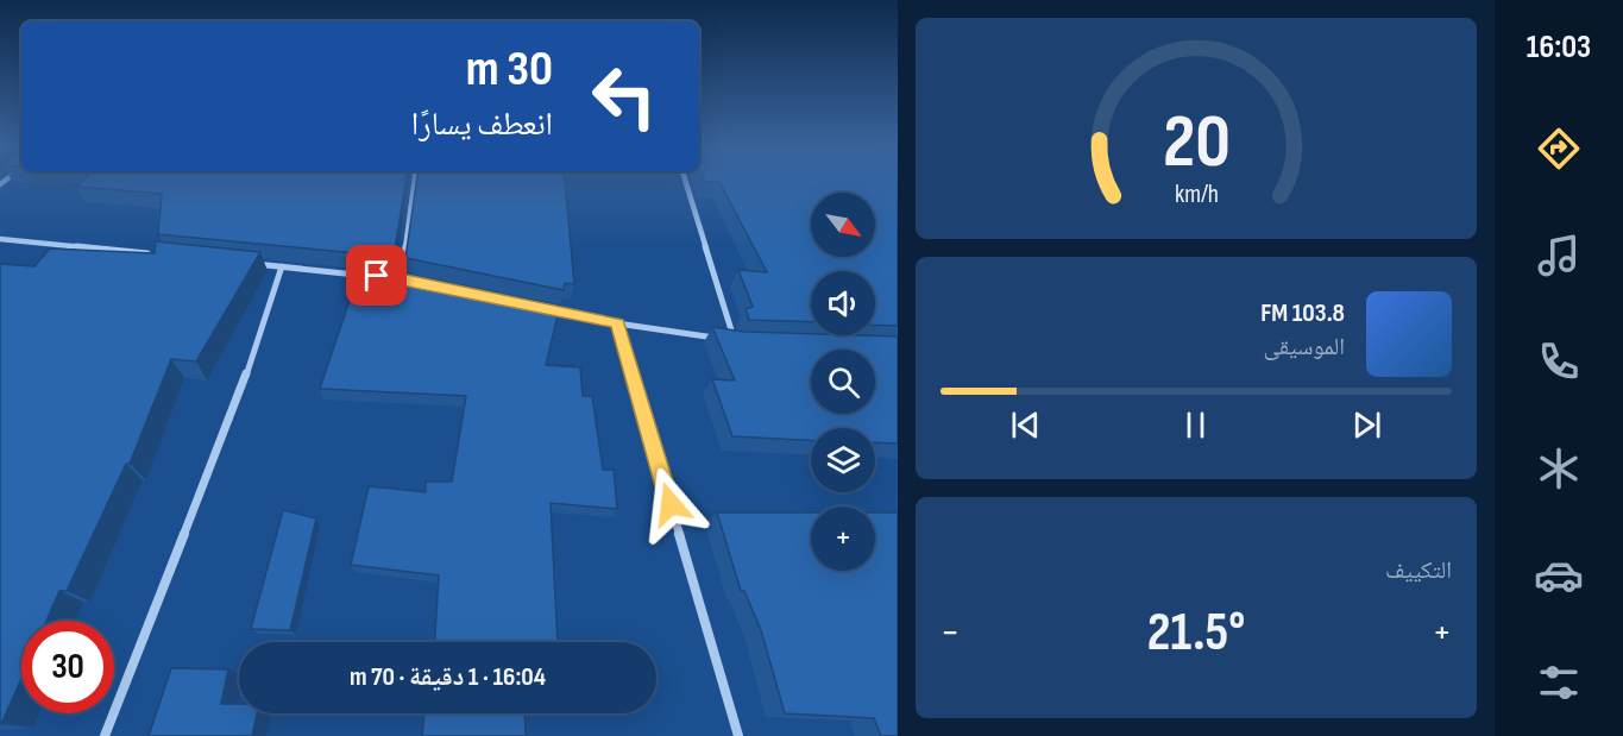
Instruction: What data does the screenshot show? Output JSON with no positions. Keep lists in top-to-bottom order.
{
  "north": "bottom right",
  "page": {
    "tabs": "16:03",
    "turn": ["30 m", "انعطف يسارًا"],
    "map_buttons": "+",
    "song": ["103.8 FM", "الموسيقى"],
    "tile": "التكييف",
    "heat": ["−", "21.5°", "+"],
    "limit": "30",
    "trip": "16:04 · 1 دقيقة · 70 m",
    "gauge": ["20", "km/h"]
  }
}
